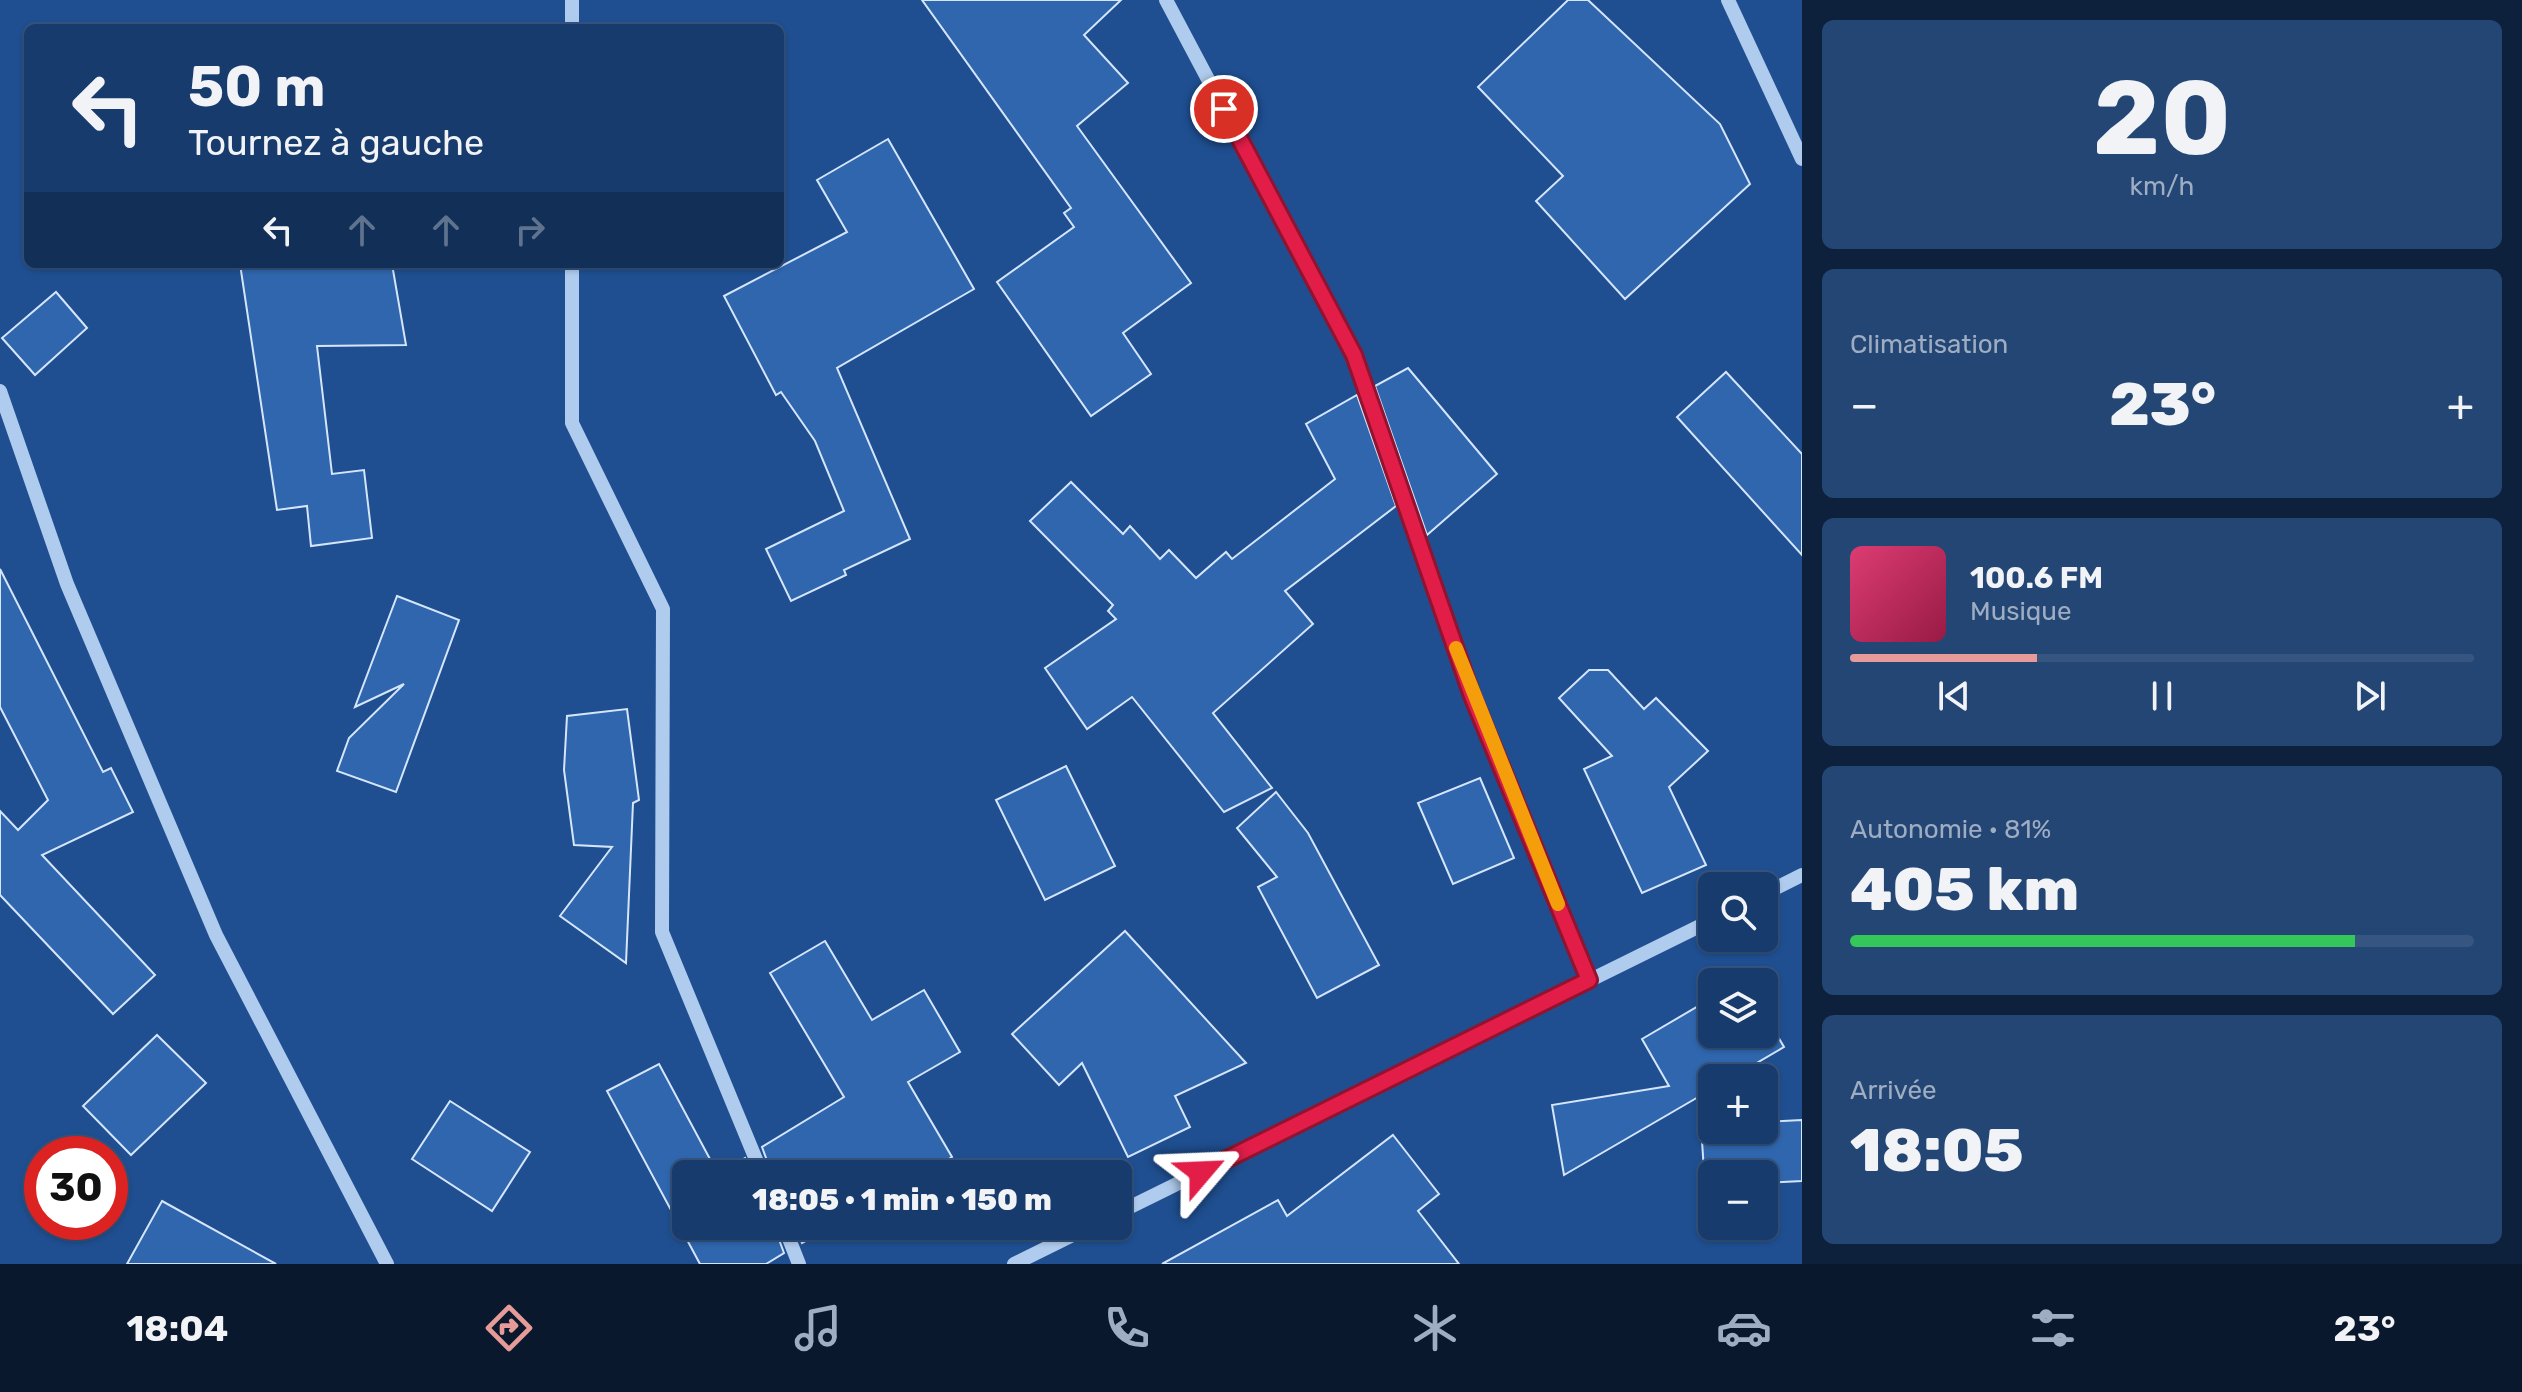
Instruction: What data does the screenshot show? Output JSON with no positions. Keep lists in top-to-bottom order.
{
  "page": {
    "tile": [
      ["20", "km/h"],
      "Climatisation",
      ["Autonomie · 81%", "405 km"],
      ["Arrivée", "18:05"]
    ],
    "turn": ["50 m", "Tournez à gauche"],
    "heat": ["−", "23°", "+"],
    "song": ["100.6 FM", "Musique"],
    "map_buttons": ["+", "−"],
    "limit": "30",
    "trip": "18:05 · 1 min · 150 m",
    "tabs": ["18:04", "23°"]
  }
}
